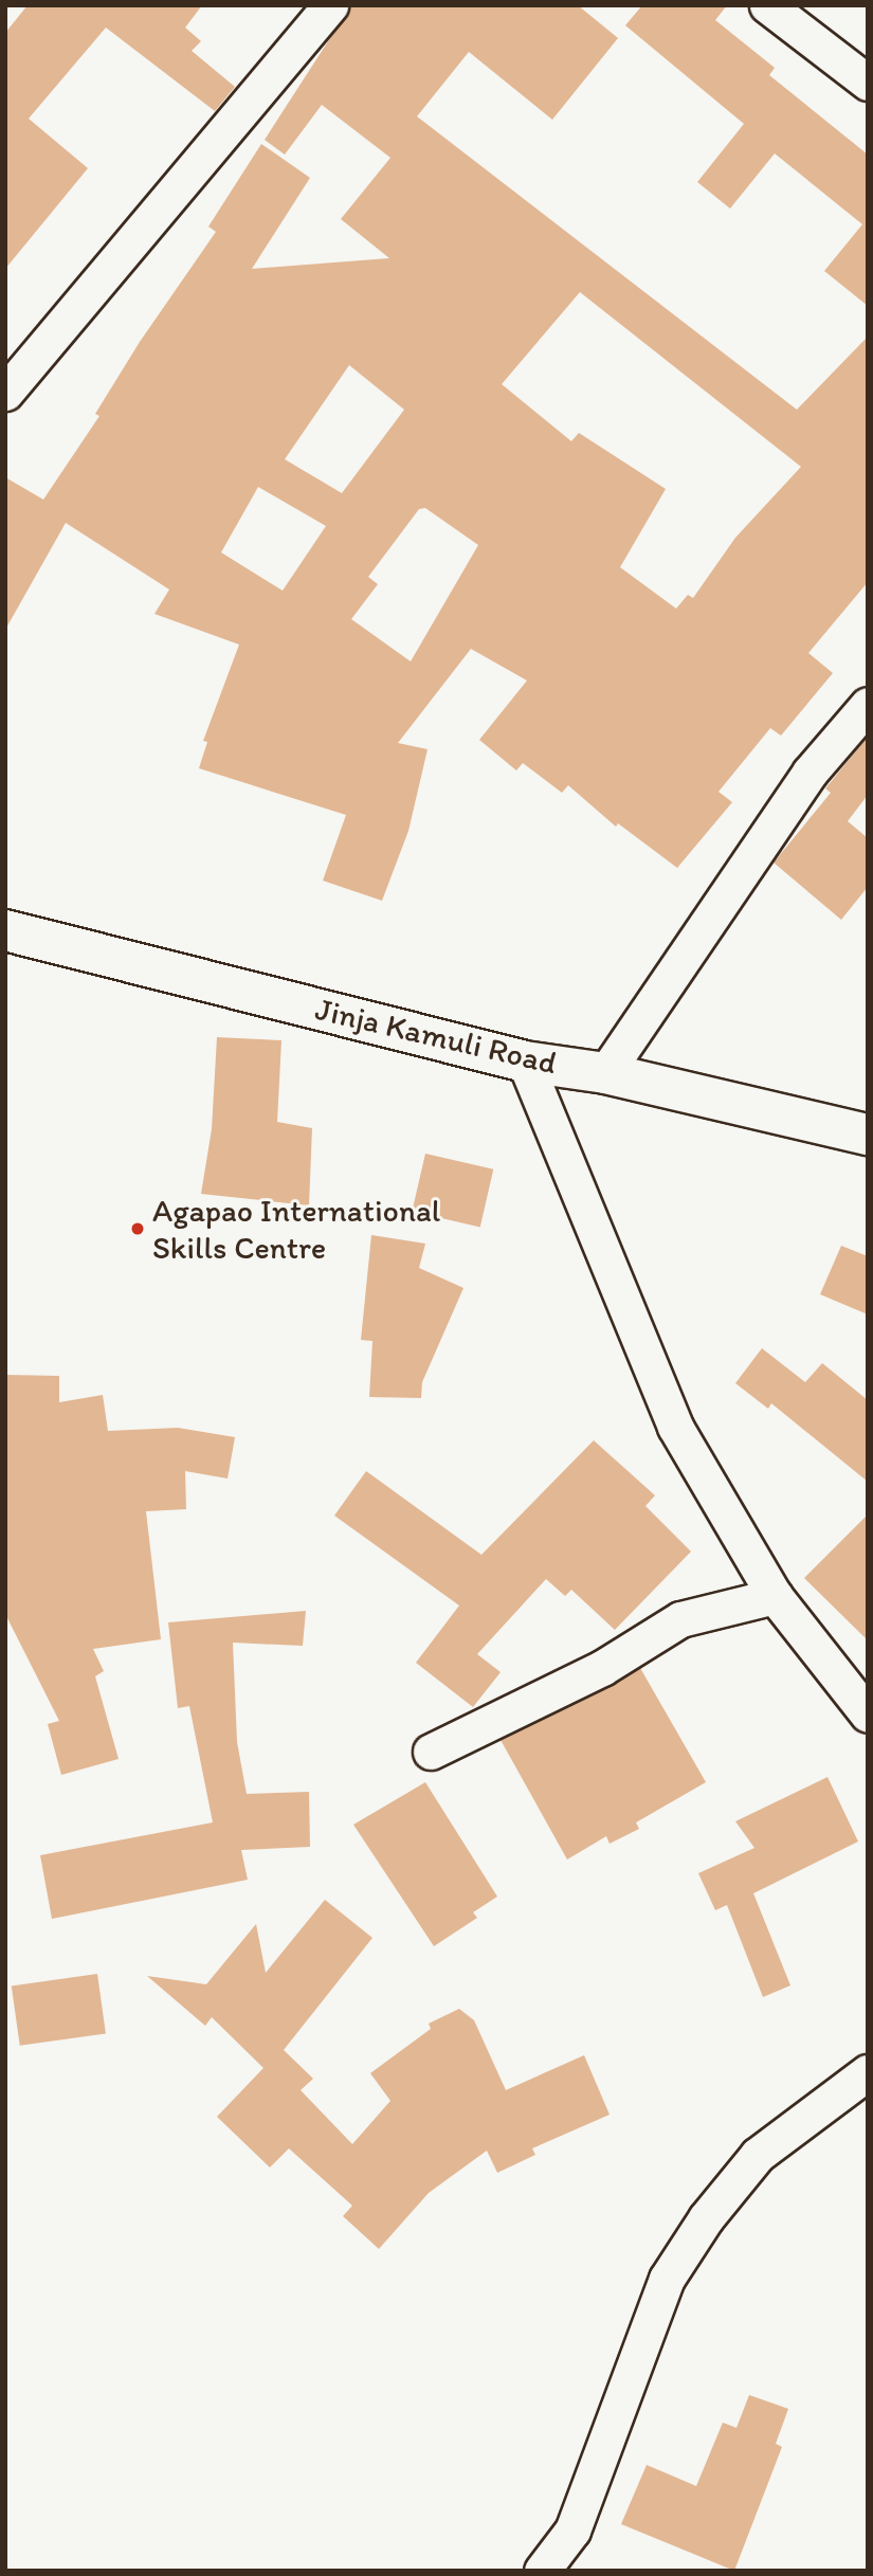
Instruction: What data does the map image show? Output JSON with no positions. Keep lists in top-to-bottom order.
{
  "streets": {
    "main road": ["Jinja Kamuli Road"]
  },
  "places": ["Agapao International Skills Centre"]
}
